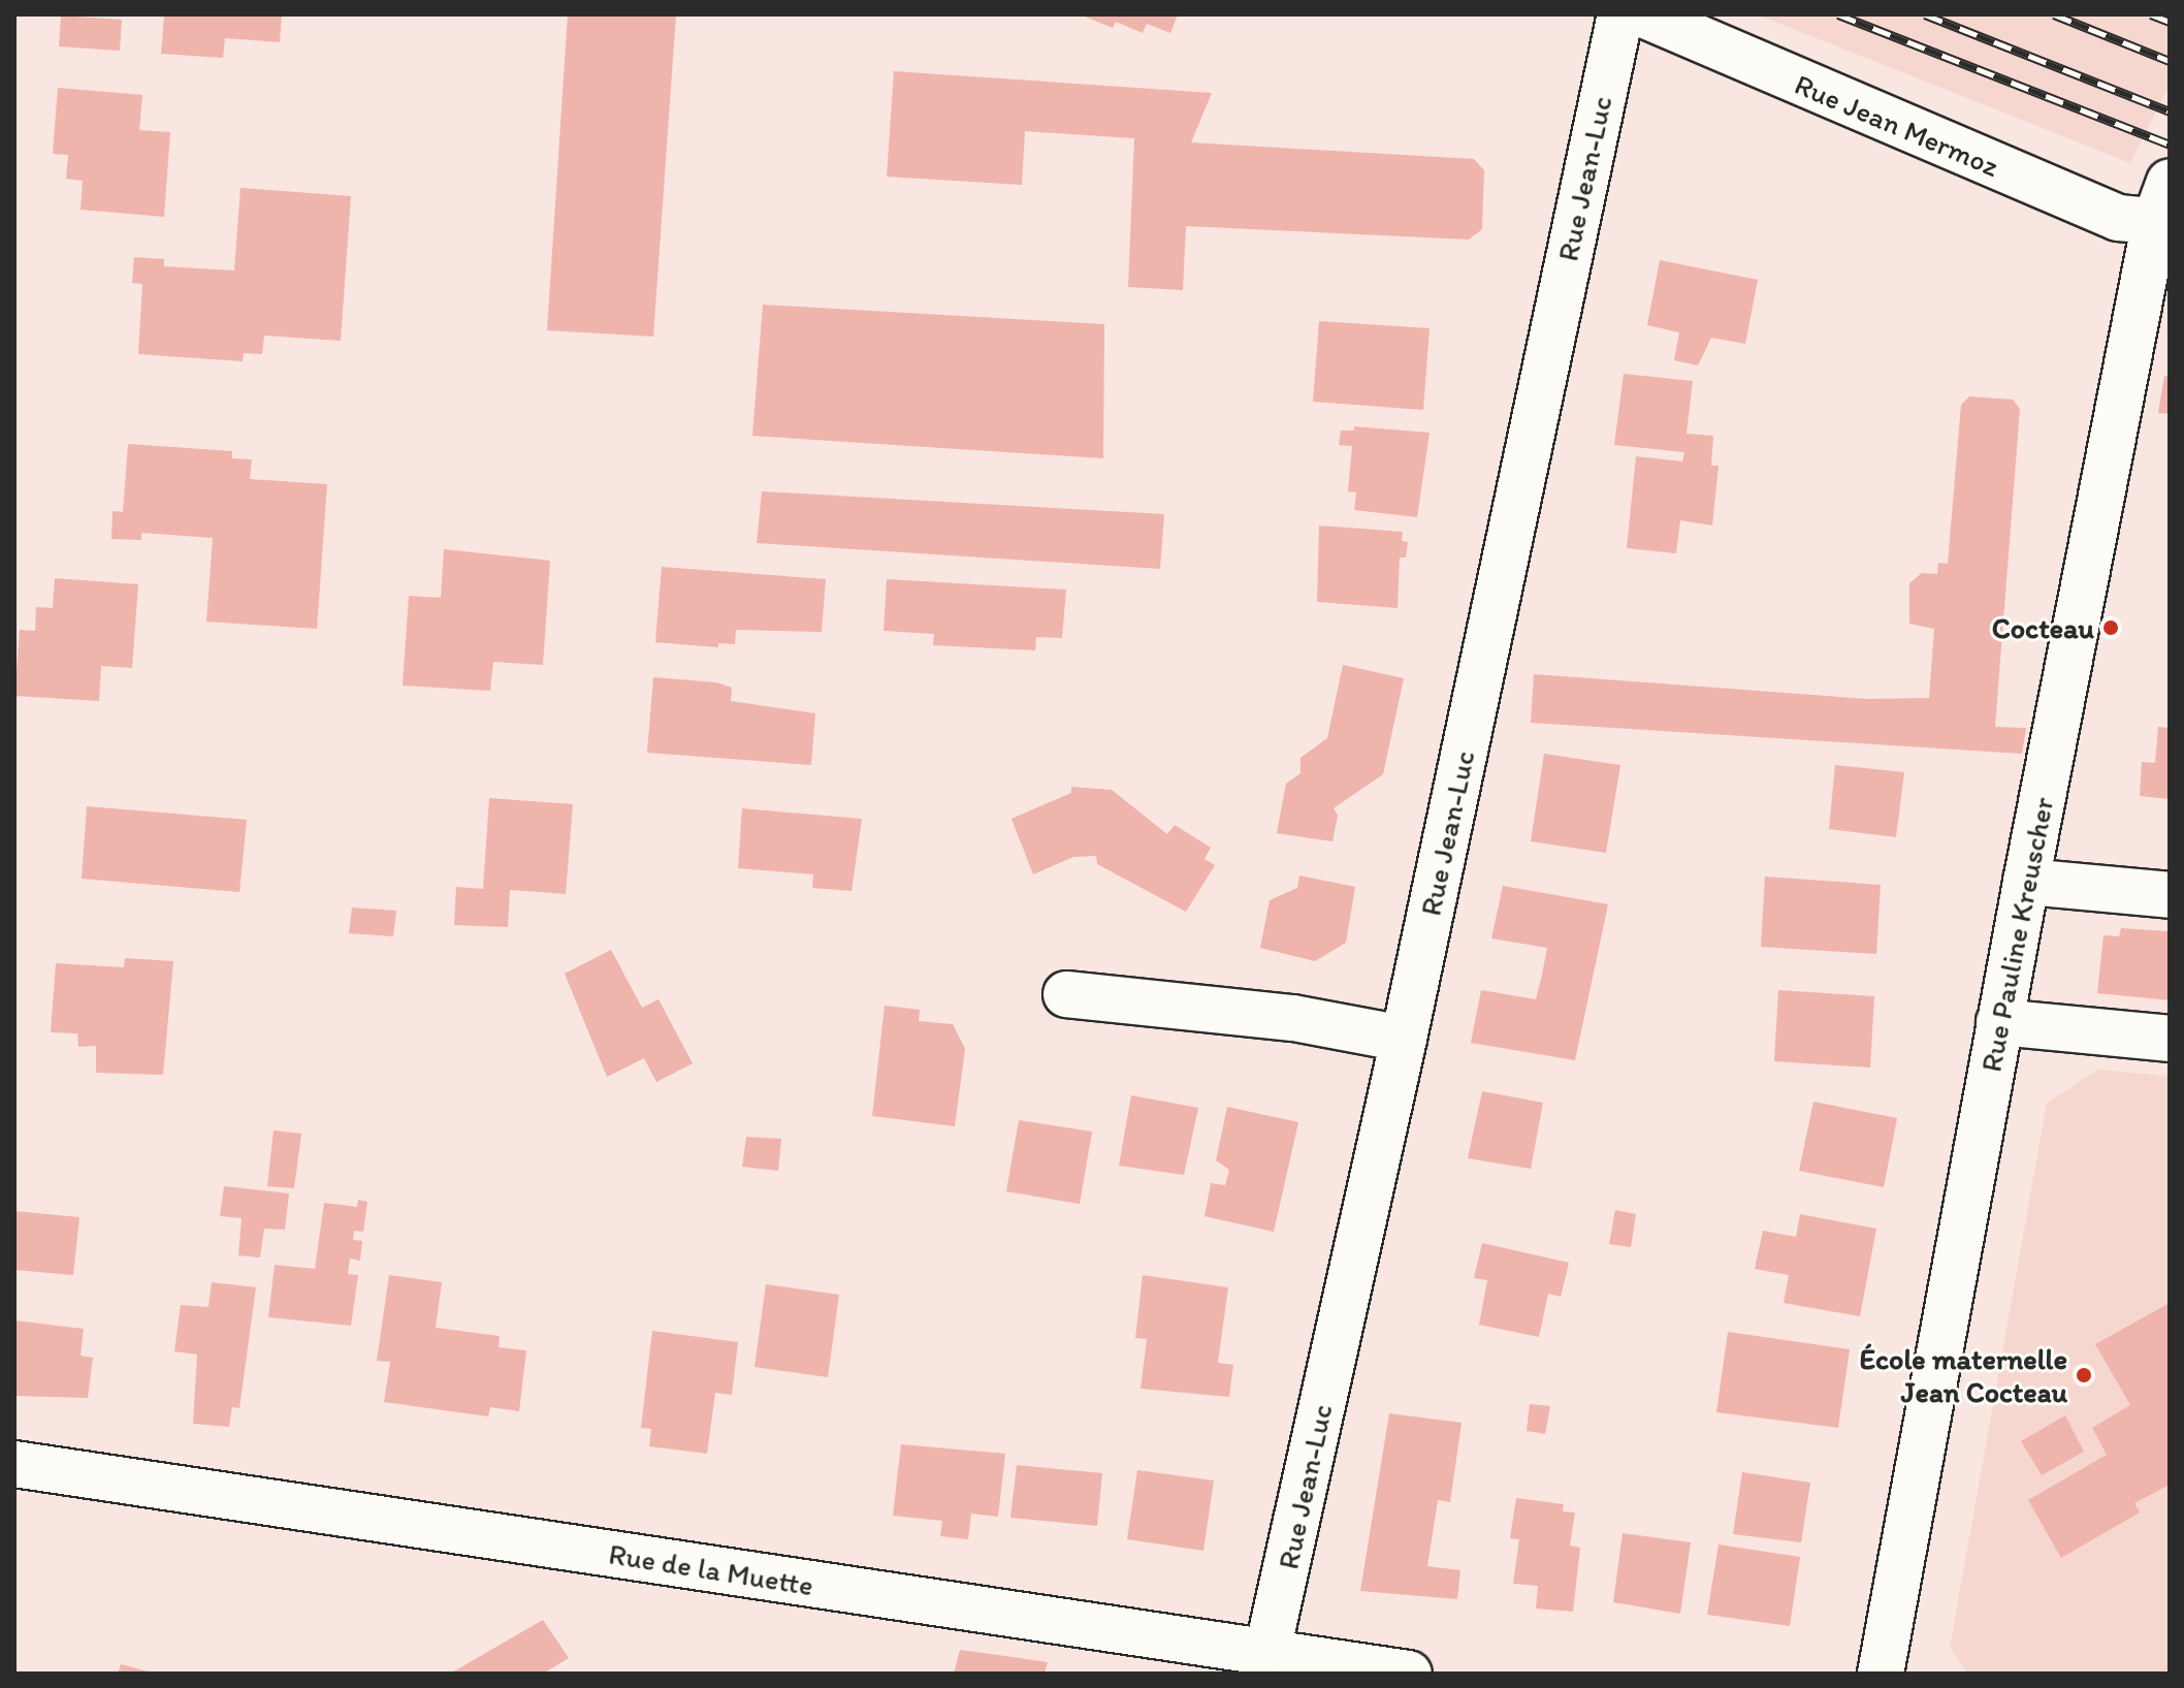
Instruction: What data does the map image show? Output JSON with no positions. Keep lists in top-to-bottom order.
{
  "streets": {
    "street": [
      "Rue Jean Mermoz",
      "Rue Jean-Luc",
      "Rue Pauline Kreuscher",
      "Rue de la Muette"
    ]
  },
  "crossings": [
    ["Rue Jean Mermoz", "Rue Pauline Kreuscher"],
    ["Rue Jean-Luc", "Rue de la Muette"]
  ],
  "places": ["Cocteau", "École maternelle Jean Cocteau"]
}
